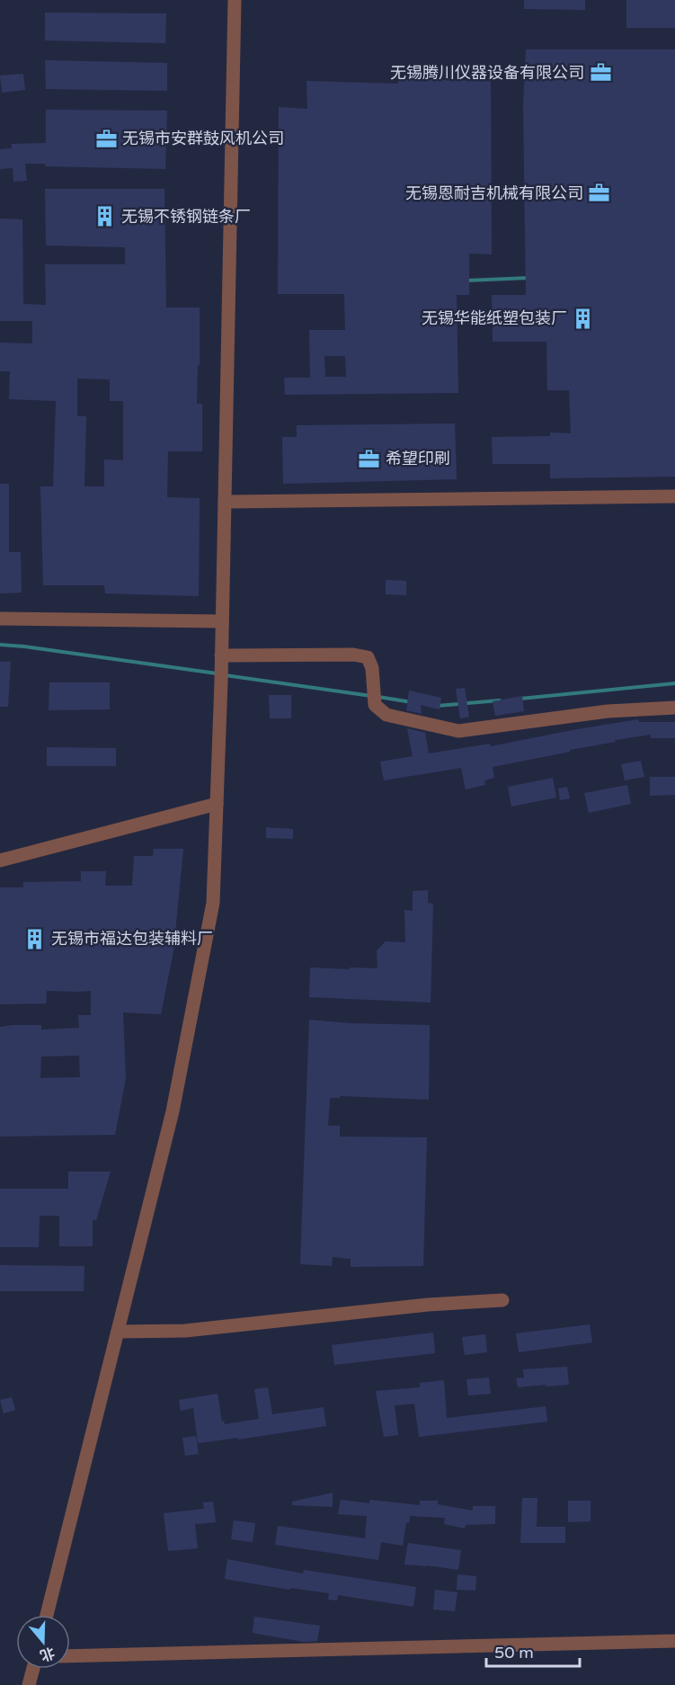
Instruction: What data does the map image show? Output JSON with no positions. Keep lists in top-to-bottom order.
{
  "places": {
    "office": [
      "无锡腾川仪器设备有限公司",
      "无锡市安群鼓风机公司",
      "无锡恩耐吉机械有限公司",
      "希望印刷"
    ],
    "building": ["无锡不锈钢链条厂", "无锡华能纸塑包装厂", "无锡市福达包装辅料厂"]
  },
  "scale_bar": "50 m",
  "north": "bottom"
}
